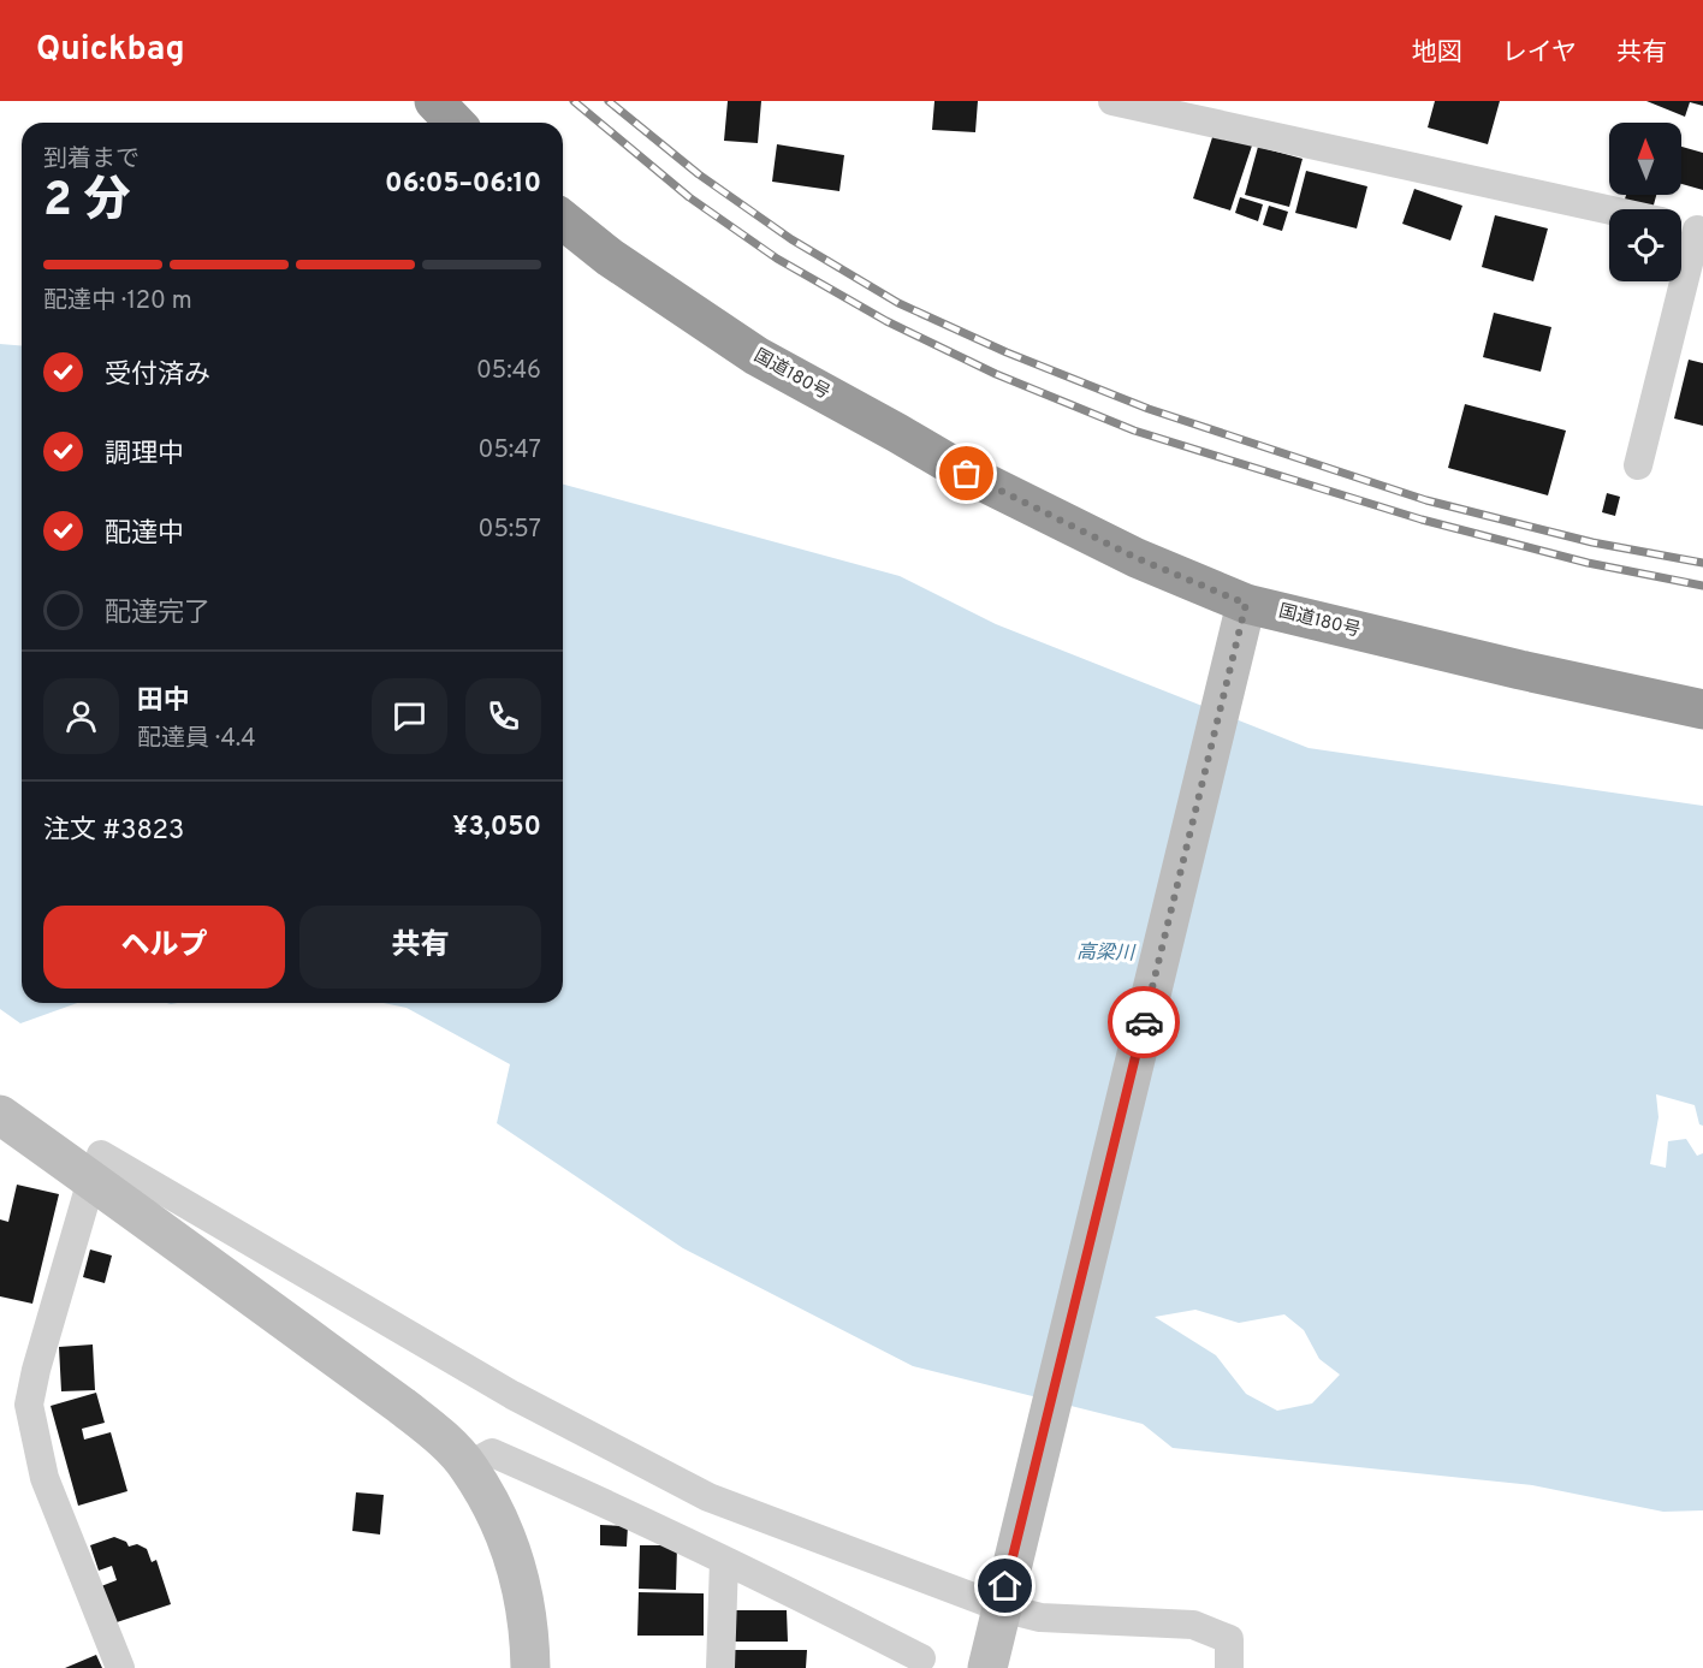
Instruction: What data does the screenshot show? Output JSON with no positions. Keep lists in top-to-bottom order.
{
  "streets": {
    "highway": ["国道180号"]
  },
  "water": ["高梁川"],
  "north": "top",
  "page": {
    "header": "Quickbag",
    "nav": ["地図", "レイヤ", "共有"],
    "heading": ["2 分", "到着まで", "06:05–06:10"],
    "panel": [
      "田中",
      "配達員 · 4.4",
      "注文 #3823",
      "¥3,050"
    ],
    "bar": "配達中 · 120 m",
    "list": [
      ["受付済み", "05:46"],
      ["調理中", "05:47"],
      ["配達中", "05:57"],
      "配達完了"
    ],
    "buttons": ["ヘルプ", "共有"]
  }
}
